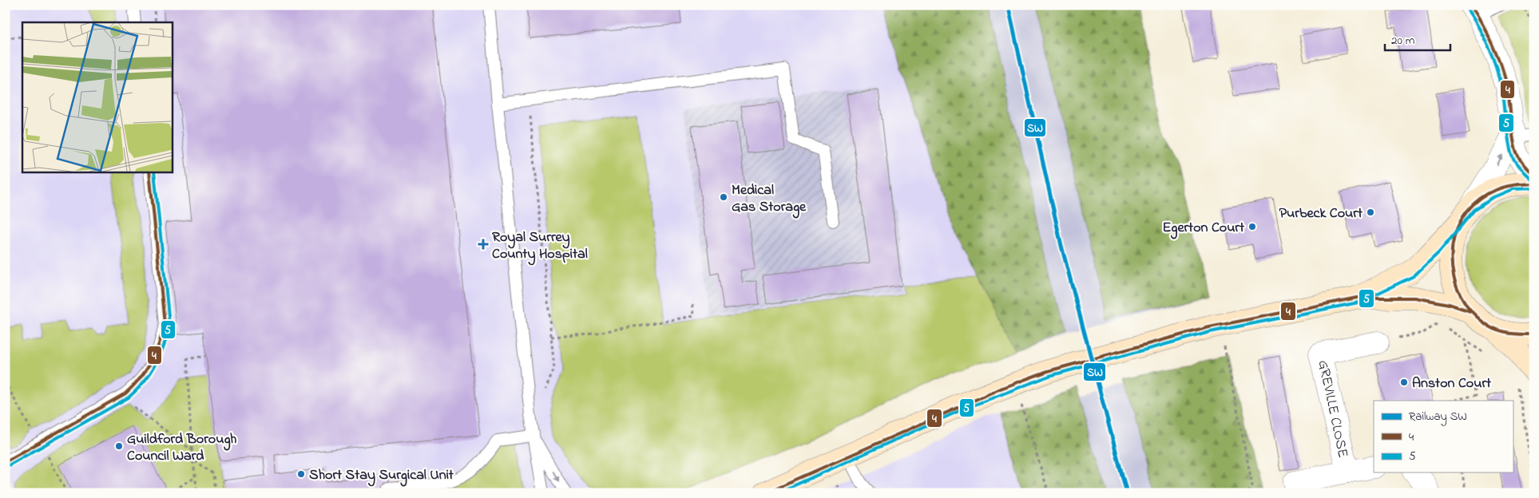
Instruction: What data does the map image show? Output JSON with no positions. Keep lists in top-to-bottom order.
{
  "streets": {
    "street": ["GREVILLE CLOSE"]
  },
  "places": {
    "other": [
      "Medical Gas Storage",
      "Purbeck Court",
      "Egerton Court",
      "Anston Court",
      "Guildford Borough Council Ward",
      "Short Stay Surgical Unit"
    ],
    "health": ["Royal Surrey County Hospital"]
  },
  "lines": ["rail line SW", "transit line 4", "transit line 5"],
  "legend": ["Railway SW", "4", "5"],
  "scale_bar": "20 m"
}
